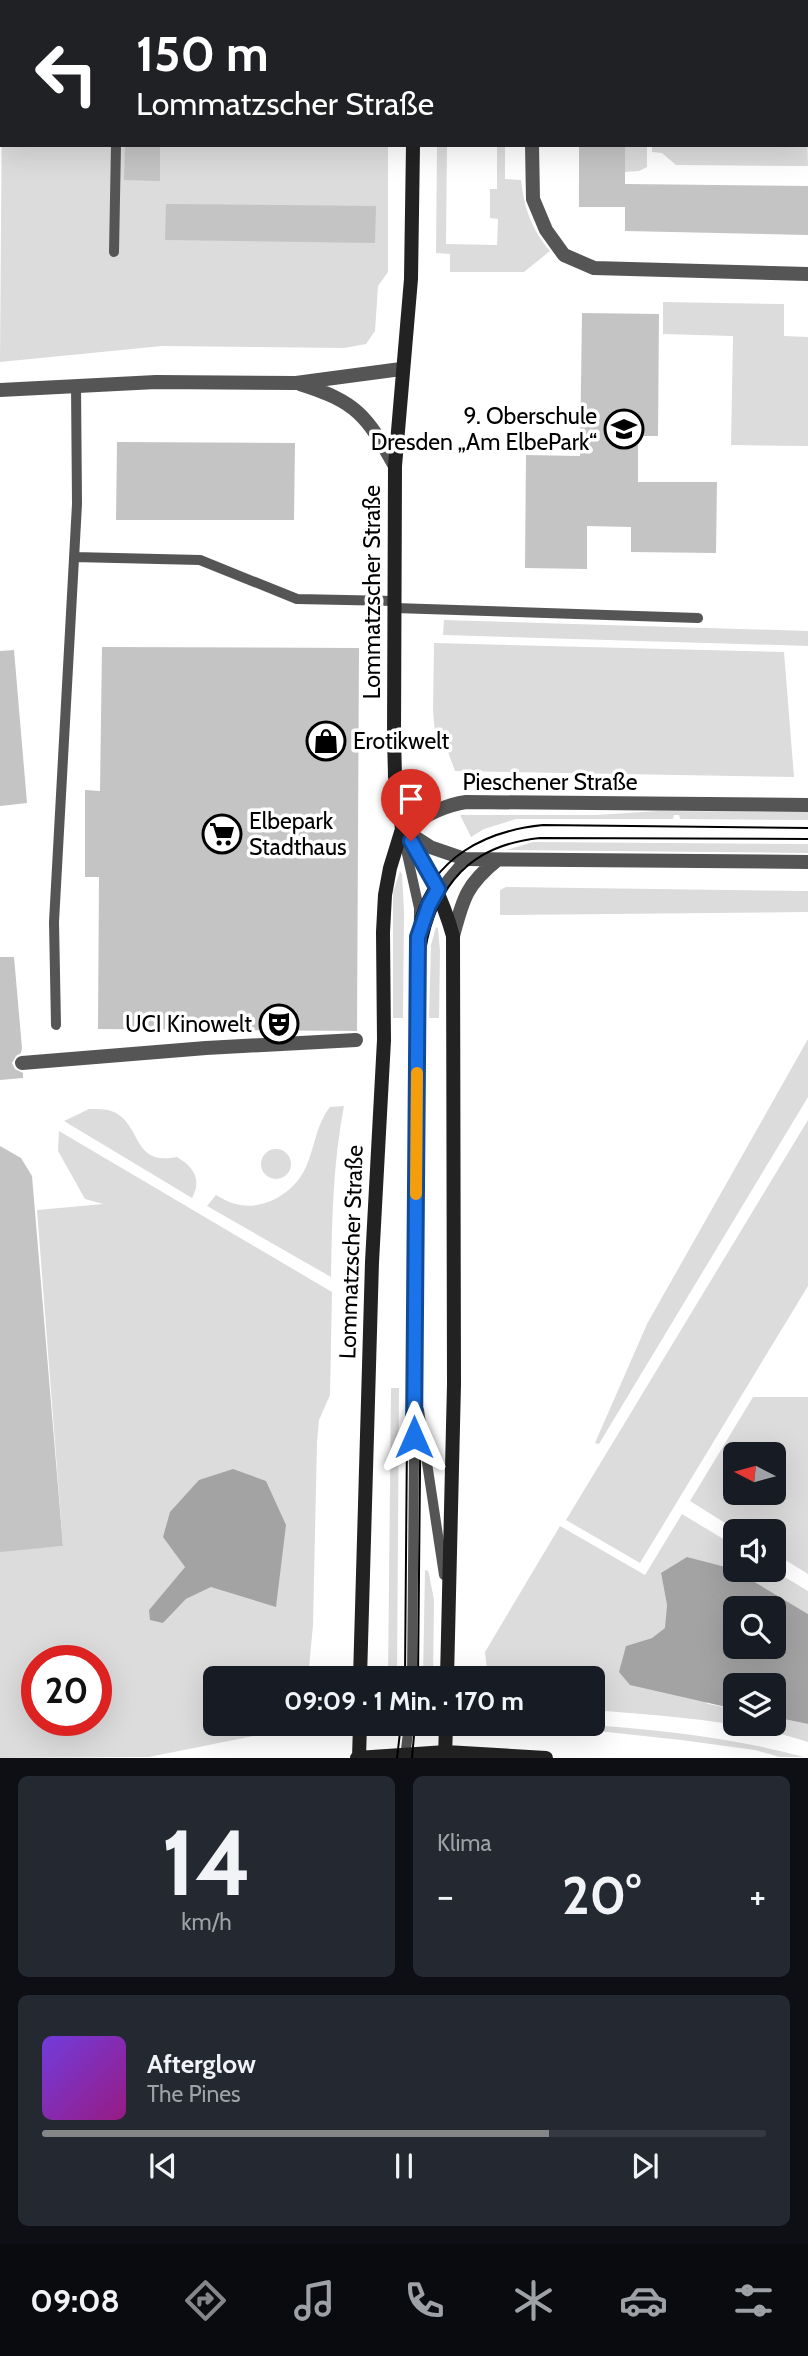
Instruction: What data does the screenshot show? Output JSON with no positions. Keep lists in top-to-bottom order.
{
  "streets": {
    "main road": ["Lommatzscher Straße"],
    "street": ["Pieschener Straße"]
  },
  "crossings": [
    ["Lommatzscher Straße", "Pieschener Straße"]
  ],
  "places": {
    "school or university": ["9. Oberschule Dresden „Am ElbePark“"],
    "shop": ["Erotikwelt"],
    "supermarket": ["Elbepark Stadthaus"],
    "theatre": ["UCI Kinowelt"]
  },
  "north": "left",
  "page": {
    "turn": ["150 m", "Lommatzscher Straße"],
    "limit": "20",
    "trip": "09:09 · 1 Min. · 170 m",
    "tile": [
      ["14", "km/h"],
      "Klima"
    ],
    "heat": ["−", "20°", "+"],
    "song": ["Afterglow", "The Pines"],
    "tabs": "09:08"
  }
}
